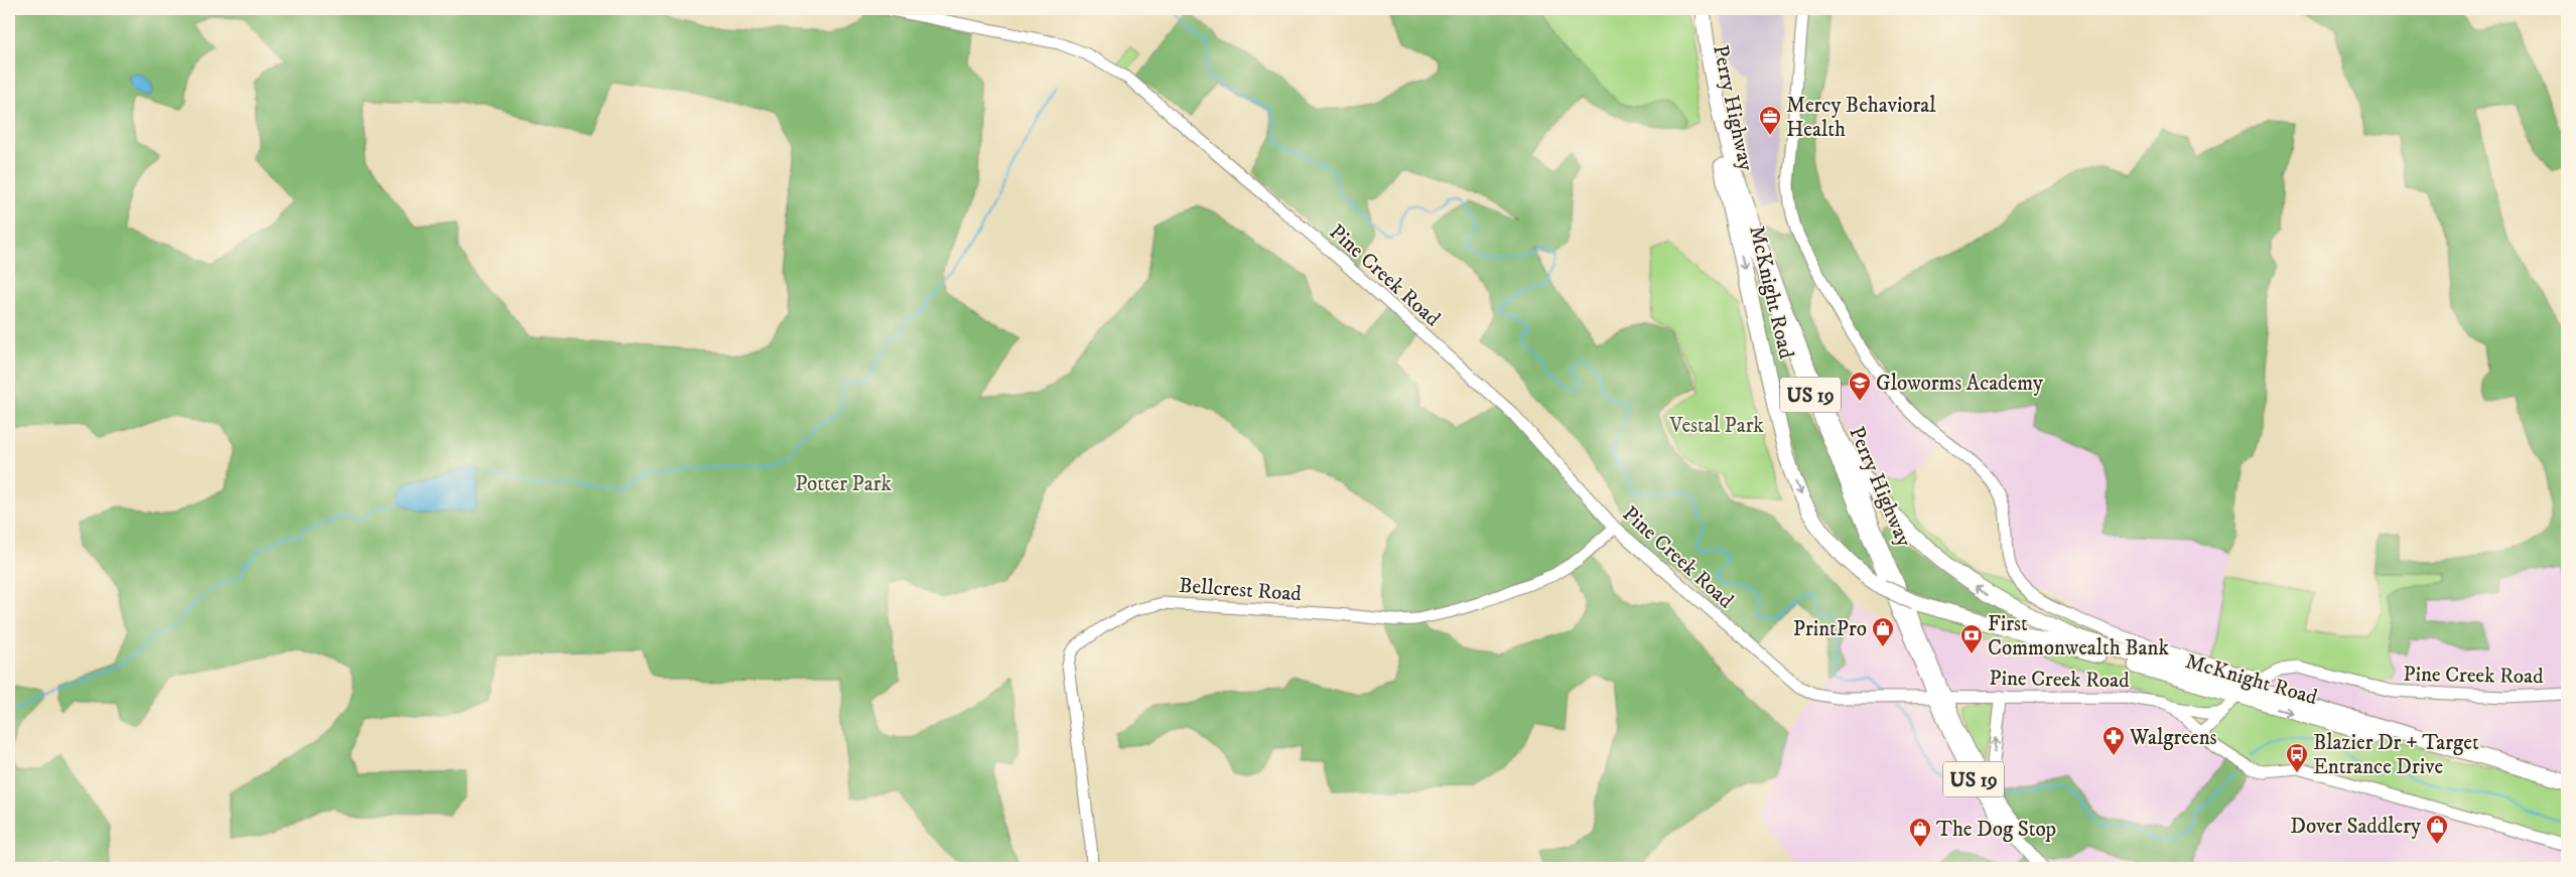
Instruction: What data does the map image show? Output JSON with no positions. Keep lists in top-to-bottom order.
{
  "streets": {
    "highway": ["Perry Highway", "McKnight Road", "US 19"],
    "street": ["Pine Creek Road", "Bellcrest Road"]
  },
  "crossings": [
    ["Perry Highway", "Pine Creek Road"],
    ["Perry Highway", "McKnight Road"],
    ["Pine Creek Road", "McKnight Road"],
    ["Pine Creek Road", "Bellcrest Road"]
  ],
  "parks": ["Vestal Park", "Potter Park"],
  "places": {
    "office": ["Mercy Behavioral Health"],
    "school or university": ["Gloworms Academy"],
    "shop": ["PrintPro", "Dover Saddlery", "The Dog Stop"],
    "bank": ["First Commonwealth Bank"],
    "pharmacy": ["Walgreens"],
    "bus stop": ["Blazier Dr + Target Entrance Drive"]
  }
}
